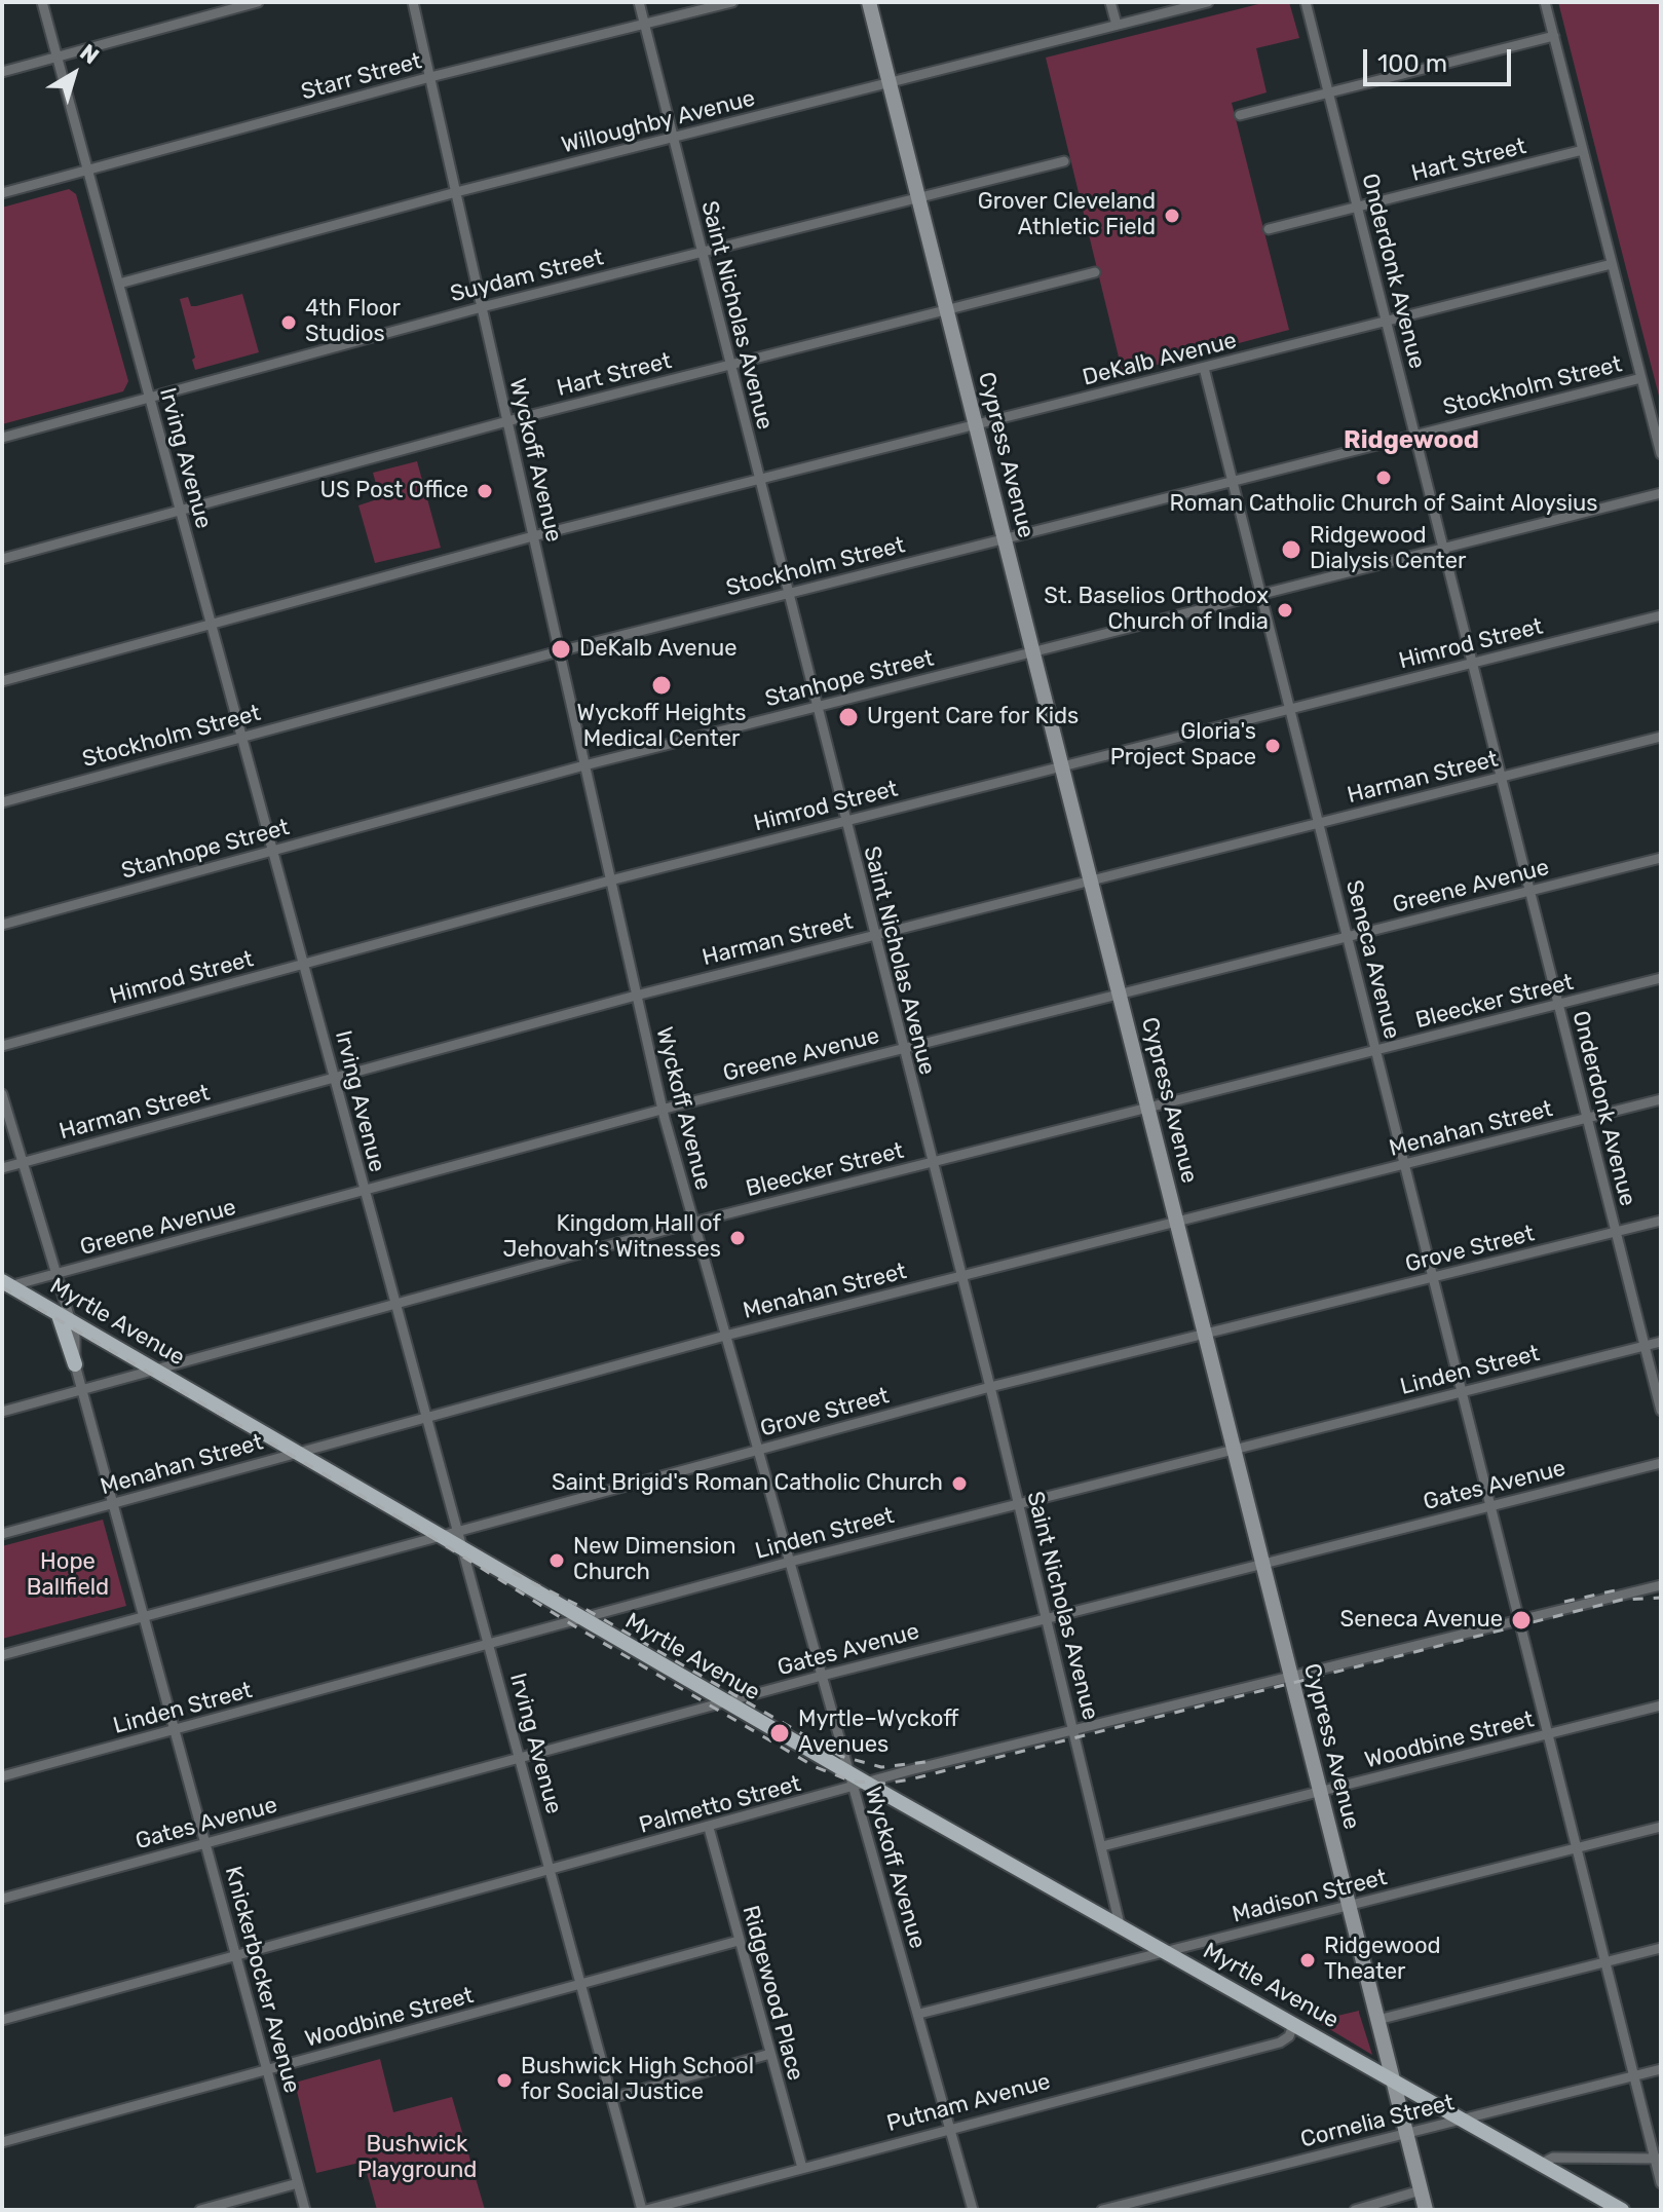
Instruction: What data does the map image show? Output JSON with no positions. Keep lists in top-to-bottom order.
{
  "streets": {
    "main road": ["Cypress Avenue", "Myrtle Avenue"],
    "street": [
      "Starr Street",
      "Willoughby Avenue",
      "Hart Street",
      "Onderdonk Avenue",
      "Suydam Street",
      "Saint Nicholas Avenue",
      "DeKalb Avenue",
      "Stockholm Street",
      "Irving Avenue",
      "Wyckoff Avenue",
      "Himrod Street",
      "Stanhope Street",
      "Harman Street",
      "Greene Avenue",
      "Seneca Avenue",
      "Bleecker Street",
      "Menahan Street",
      "Grove Street",
      "Linden Street",
      "Gates Avenue",
      "Woodbine Street",
      "Palmetto Street",
      "Madison Street",
      "Knickerbocker Avenue",
      "Ridgewood Place",
      "Putnam Avenue",
      "Cornelia Street"
    ]
  },
  "crossings": [
    ["Starr Street", "Saint Nicholas Avenue"],
    ["Starr Street", "Irving Avenue"],
    ["Starr Street", "Wyckoff Avenue"],
    ["Willoughby Avenue", "Saint Nicholas Avenue"],
    ["Willoughby Avenue", "Cypress Avenue"],
    ["Willoughby Avenue", "Irving Avenue"],
    ["Willoughby Avenue", "Wyckoff Avenue"],
    ["Hart Street", "Onderdonk Avenue"],
    ["Hart Street", "Saint Nicholas Avenue"],
    ["Hart Street", "Cypress Avenue"],
    ["Hart Street", "Irving Avenue"],
    ["Hart Street", "Wyckoff Avenue"],
    ["Onderdonk Avenue", "DeKalb Avenue"],
    ["Onderdonk Avenue", "Stockholm Street"],
    ["Onderdonk Avenue", "Himrod Street"],
    ["Onderdonk Avenue", "Stanhope Street"],
    ["Onderdonk Avenue", "Harman Street"],
    ["Onderdonk Avenue", "Greene Avenue"],
    ["Onderdonk Avenue", "Bleecker Street"],
    ["Onderdonk Avenue", "Menahan Street"],
    ["Onderdonk Avenue", "Grove Street"],
    ["Onderdonk Avenue", "Linden Street"],
    ["Suydam Street", "Saint Nicholas Avenue"],
    ["Suydam Street", "Cypress Avenue"],
    ["Suydam Street", "Irving Avenue"],
    ["Suydam Street", "Wyckoff Avenue"],
    ["Saint Nicholas Avenue", "DeKalb Avenue"],
    ["Saint Nicholas Avenue", "Stockholm Street"],
    ["Saint Nicholas Avenue", "Himrod Street"],
    ["Saint Nicholas Avenue", "Stanhope Street"],
    ["Saint Nicholas Avenue", "Harman Street"],
    ["Saint Nicholas Avenue", "Greene Avenue"],
    ["Saint Nicholas Avenue", "Bleecker Street"],
    ["Saint Nicholas Avenue", "Menahan Street"],
    ["Saint Nicholas Avenue", "Grove Street"],
    ["Saint Nicholas Avenue", "Myrtle Avenue"],
    ["Saint Nicholas Avenue", "Linden Street"],
    ["Saint Nicholas Avenue", "Gates Avenue"],
    ["Saint Nicholas Avenue", "Woodbine Street"],
    ["Saint Nicholas Avenue", "Palmetto Street"],
    ["DeKalb Avenue", "Cypress Avenue"],
    ["DeKalb Avenue", "Irving Avenue"],
    ["DeKalb Avenue", "Wyckoff Avenue"],
    ["DeKalb Avenue", "Seneca Avenue"],
    ["Stockholm Street", "Cypress Avenue"],
    ["Stockholm Street", "Irving Avenue"],
    ["Stockholm Street", "Wyckoff Avenue"],
    ["Stockholm Street", "Seneca Avenue"],
    ["Cypress Avenue", "Himrod Street"],
    ["Cypress Avenue", "Stanhope Street"],
    ["Cypress Avenue", "Harman Street"],
    ["Cypress Avenue", "Greene Avenue"],
    ["Cypress Avenue", "Bleecker Street"],
    ["Cypress Avenue", "Menahan Street"],
    ["Cypress Avenue", "Grove Street"],
    ["Cypress Avenue", "Myrtle Avenue"],
    ["Cypress Avenue", "Linden Street"],
    ["Cypress Avenue", "Gates Avenue"],
    ["Cypress Avenue", "Woodbine Street"],
    ["Cypress Avenue", "Palmetto Street"],
    ["Cypress Avenue", "Madison Street"],
    ["Cypress Avenue", "Cornelia Street"],
    ["Irving Avenue", "Himrod Street"],
    ["Irving Avenue", "Stanhope Street"],
    ["Irving Avenue", "Harman Street"],
    ["Irving Avenue", "Greene Avenue"],
    ["Irving Avenue", "Bleecker Street"],
    ["Irving Avenue", "Menahan Street"],
    ["Irving Avenue", "Grove Street"],
    ["Irving Avenue", "Myrtle Avenue"],
    ["Irving Avenue", "Linden Street"],
    ["Irving Avenue", "Gates Avenue"],
    ["Irving Avenue", "Woodbine Street"],
    ["Irving Avenue", "Palmetto Street"],
    ["Irving Avenue", "Putnam Avenue"],
    ["Wyckoff Avenue", "Himrod Street"],
    ["Wyckoff Avenue", "Stanhope Street"],
    ["Wyckoff Avenue", "Harman Street"],
    ["Wyckoff Avenue", "Greene Avenue"],
    ["Wyckoff Avenue", "Bleecker Street"],
    ["Wyckoff Avenue", "Menahan Street"],
    ["Wyckoff Avenue", "Grove Street"],
    ["Wyckoff Avenue", "Myrtle Avenue"],
    ["Wyckoff Avenue", "Linden Street"],
    ["Wyckoff Avenue", "Gates Avenue"],
    ["Wyckoff Avenue", "Palmetto Street"],
    ["Wyckoff Avenue", "Madison Street"],
    ["Wyckoff Avenue", "Putnam Avenue"],
    ["Himrod Street", "Seneca Avenue"],
    ["Stanhope Street", "Seneca Avenue"],
    ["Harman Street", "Seneca Avenue"],
    ["Greene Avenue", "Seneca Avenue"],
    ["Greene Avenue", "Myrtle Avenue"],
    ["Seneca Avenue", "Bleecker Street"],
    ["Seneca Avenue", "Menahan Street"],
    ["Seneca Avenue", "Grove Street"],
    ["Seneca Avenue", "Linden Street"],
    ["Seneca Avenue", "Gates Avenue"],
    ["Seneca Avenue", "Woodbine Street"],
    ["Seneca Avenue", "Palmetto Street"],
    ["Seneca Avenue", "Madison Street"],
    ["Seneca Avenue", "Cornelia Street"],
    ["Bleecker Street", "Myrtle Avenue"],
    ["Bleecker Street", "Knickerbocker Avenue"],
    ["Menahan Street", "Myrtle Avenue"],
    ["Menahan Street", "Knickerbocker Avenue"],
    ["Grove Street", "Myrtle Avenue"],
    ["Grove Street", "Knickerbocker Avenue"],
    ["Myrtle Avenue", "Linden Street"],
    ["Myrtle Avenue", "Gates Avenue"],
    ["Myrtle Avenue", "Palmetto Street"],
    ["Myrtle Avenue", "Madison Street"],
    ["Myrtle Avenue", "Putnam Avenue"],
    ["Myrtle Avenue", "Cornelia Street"],
    ["Linden Street", "Knickerbocker Avenue"],
    ["Gates Avenue", "Knickerbocker Avenue"],
    ["Woodbine Street", "Knickerbocker Avenue"],
    ["Woodbine Street", "Ridgewood Place"],
    ["Palmetto Street", "Knickerbocker Avenue"],
    ["Palmetto Street", "Ridgewood Place"],
    ["Ridgewood Place", "Putnam Avenue"]
  ],
  "districts": ["Ridgewood"],
  "parks": ["Hope Ballfield", "Bushwick Playground"],
  "places": [
    "Grover Cleveland Athletic Field",
    "4th Floor Studios",
    "Roman Catholic Church of Saint Aloysius",
    "US Post Office",
    "Ridgewood Dialysis Center",
    "St. Baselios Orthodox Church of India",
    "DeKalb Avenue",
    "Wyckoff Heights Medical Center",
    "Urgent Care for Kids",
    "Gloria's Project Space",
    "Kingdom Hall of Jehovah’s Witnesses",
    "Saint Brigid's Roman Catholic Church",
    "New Dimension Church",
    "Seneca Avenue",
    "Myrtle–Wyckoff Avenues",
    "Ridgewood Theater",
    "Bushwick High School for Social Justice"
  ],
  "scale_bar": "100 m",
  "north": "top right"
}
